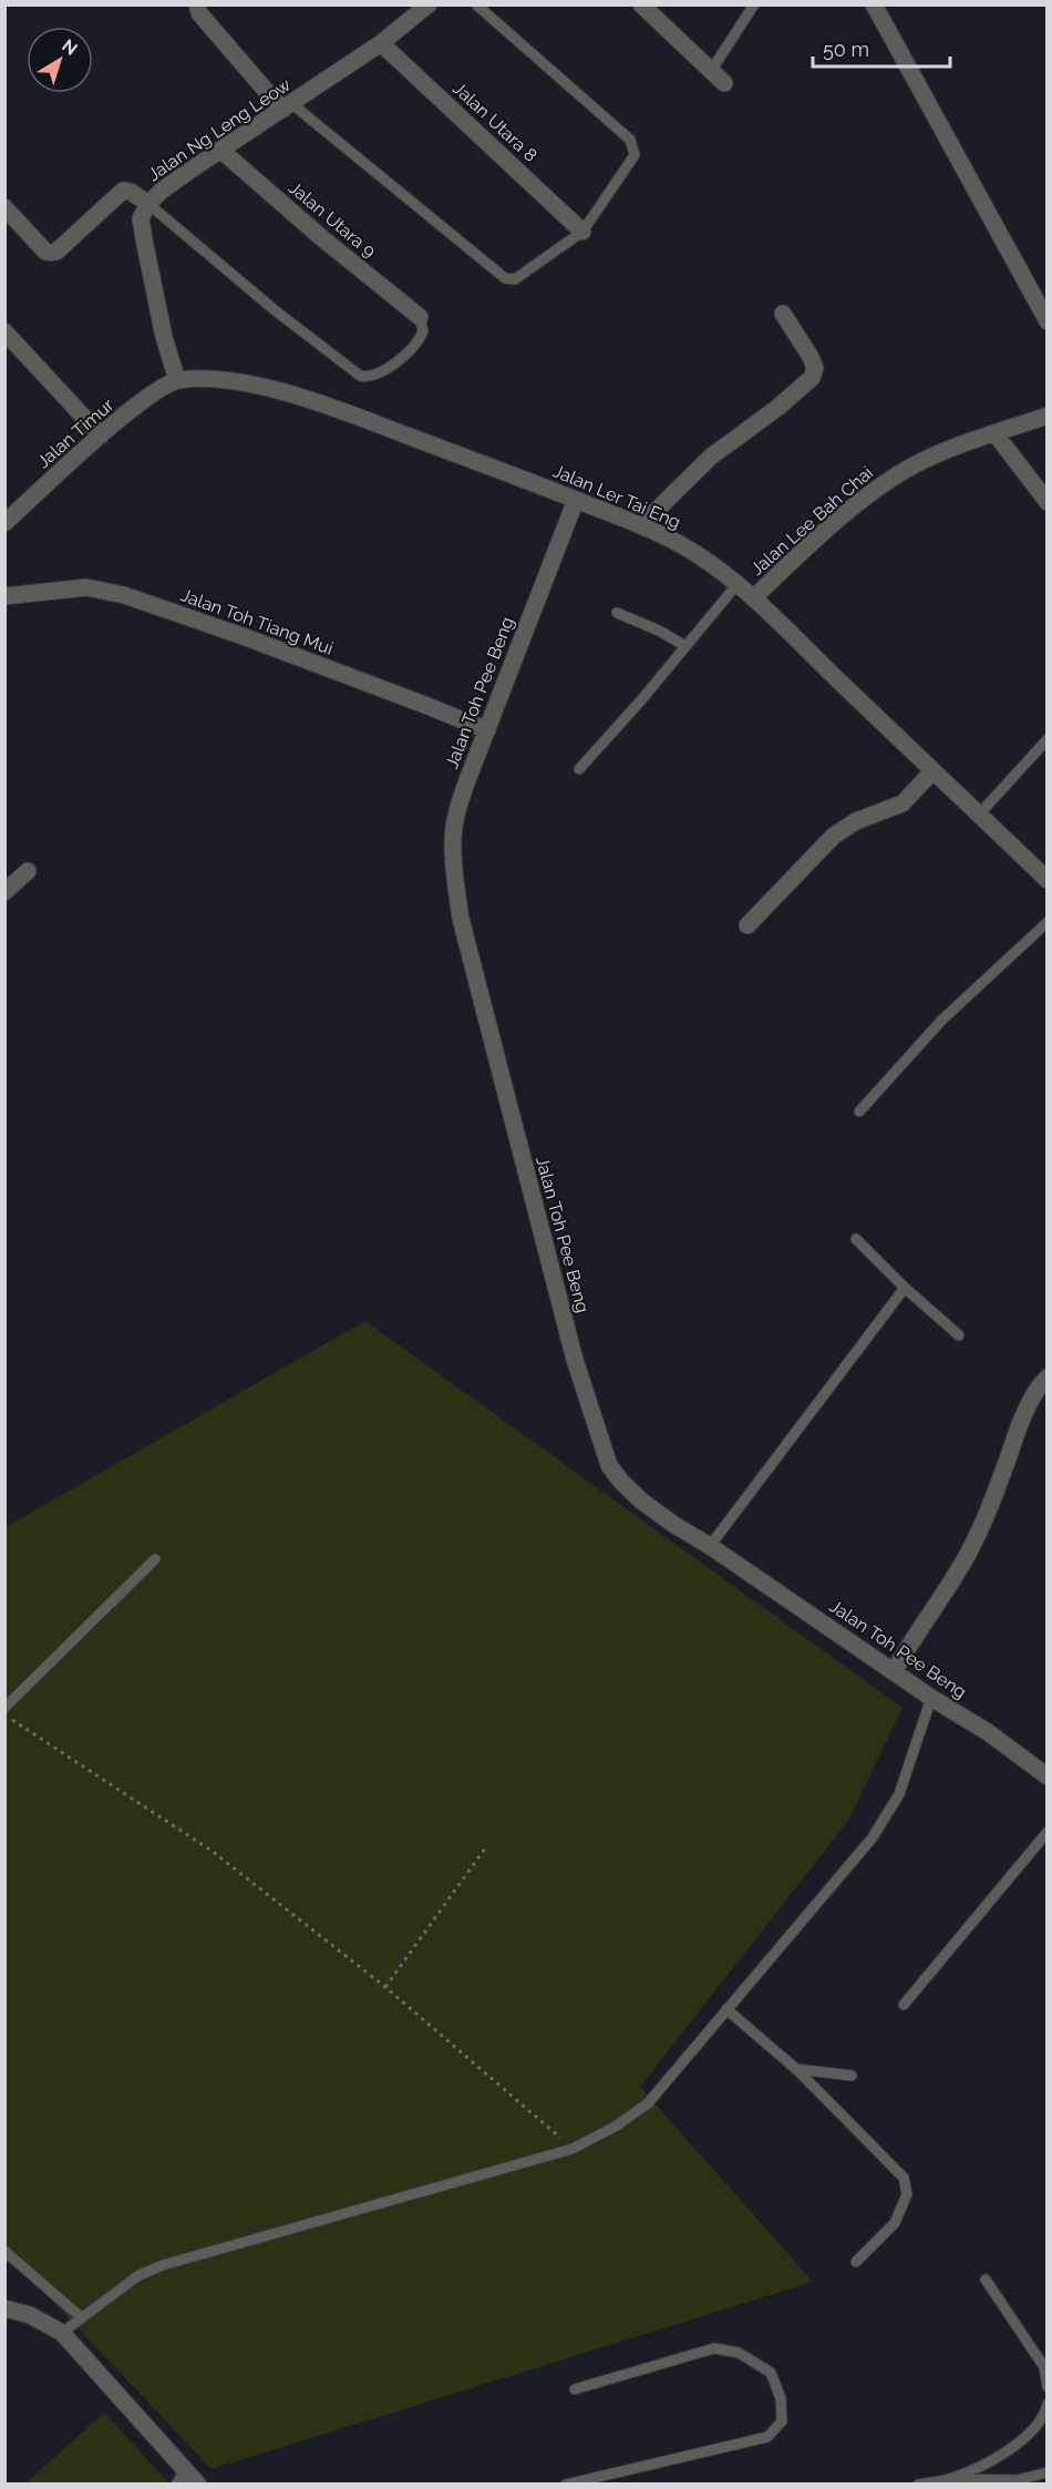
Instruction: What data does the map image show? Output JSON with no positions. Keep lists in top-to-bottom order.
{
  "streets": {
    "street": [
      "Jalan Utara 8",
      "Jalan Ng Leng Leow",
      "Jalan Utara 9",
      "Jalan Timur",
      "Jalan Ler Tai Eng",
      "Jalan Lee Bah Chai",
      "Jalan Toh Tiang Mui",
      "Jalan Toh Pee Beng"
    ]
  },
  "crossings": [
    ["Jalan Utara 8", "Jalan Ng Leng Leow"],
    ["Jalan Ng Leng Leow", "Jalan Utara 9"],
    ["Jalan Ng Leng Leow", "Jalan Timur"],
    ["Jalan Ng Leng Leow", "Jalan Ler Tai Eng"],
    ["Jalan Timur", "Jalan Ler Tai Eng"],
    ["Jalan Ler Tai Eng", "Jalan Lee Bah Chai"],
    ["Jalan Ler Tai Eng", "Jalan Toh Pee Beng"],
    ["Jalan Toh Tiang Mui", "Jalan Toh Pee Beng"]
  ],
  "scale_bar": "50 m",
  "north": "top right"
}
